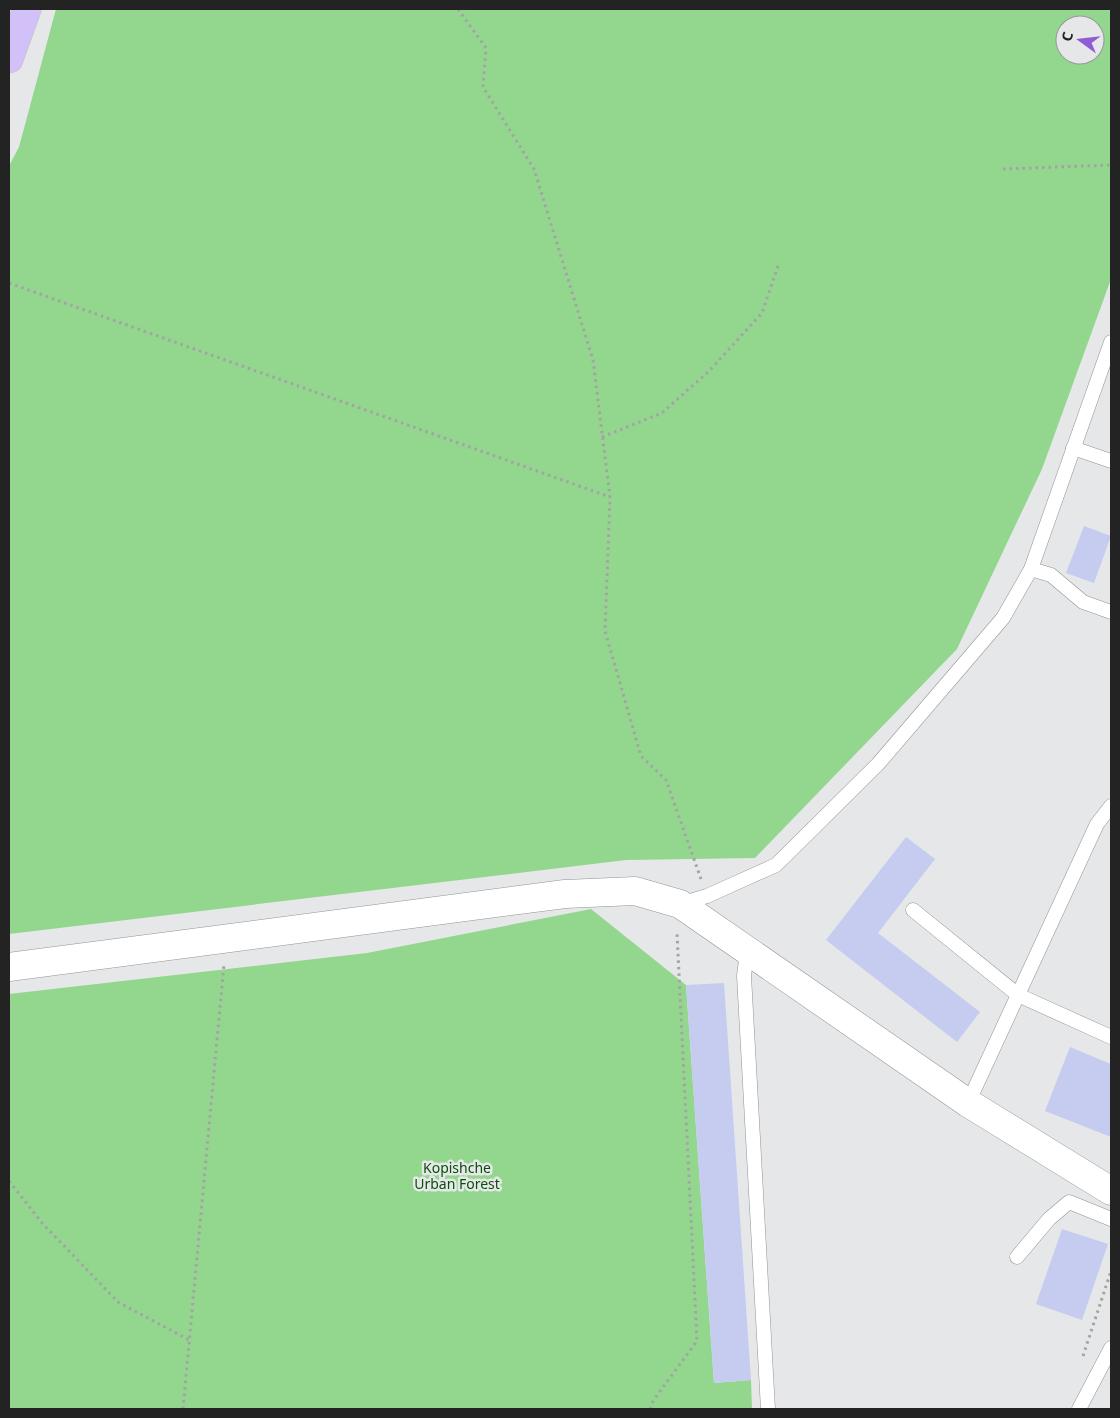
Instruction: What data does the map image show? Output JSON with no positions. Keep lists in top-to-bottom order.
{
  "parks": ["Kopishche Urban Forest"],
  "north": "left"
}
